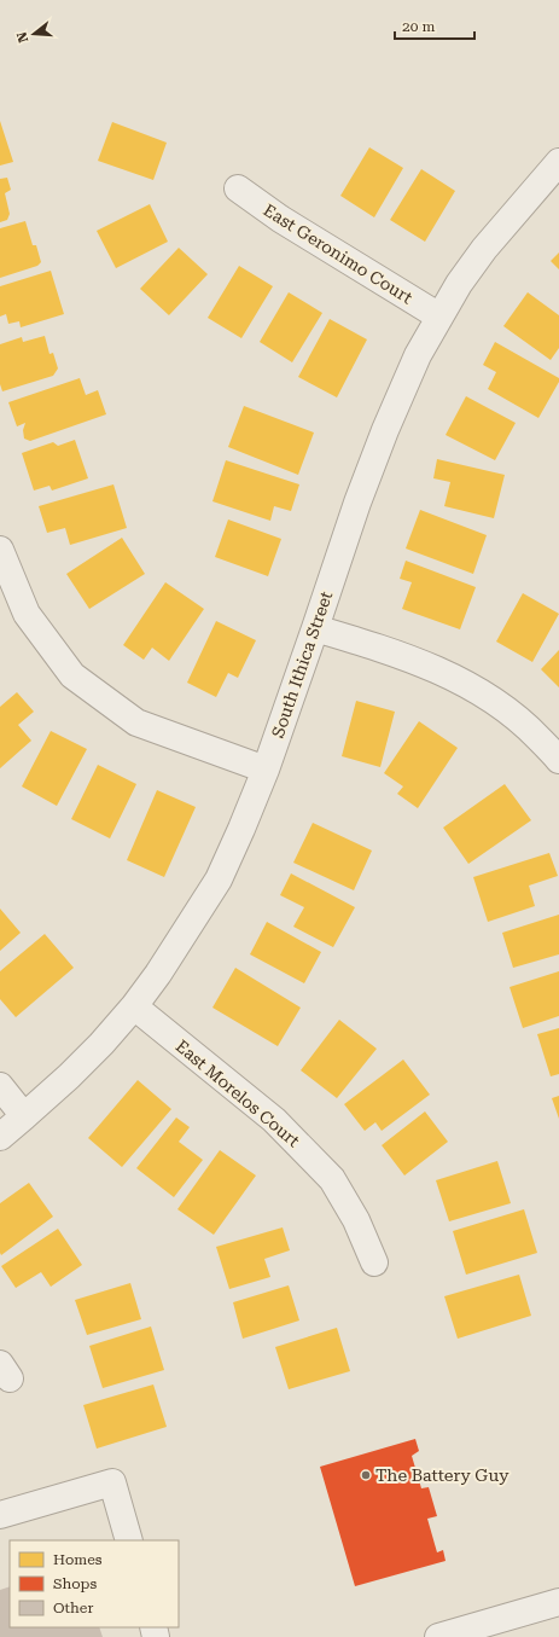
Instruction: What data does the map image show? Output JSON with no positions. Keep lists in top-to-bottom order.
{
  "streets": {
    "street": ["East Geronimo Court", "South Ithica Street", "East Morelos Court"]
  },
  "crossings": [
    ["East Geronimo Court", "South Ithica Street"],
    ["South Ithica Street", "East Morelos Court"]
  ],
  "places": ["The Battery Guy"],
  "legend": ["Homes", "Shops", "Other"],
  "scale_bar": "20 m",
  "north": "left"
}
